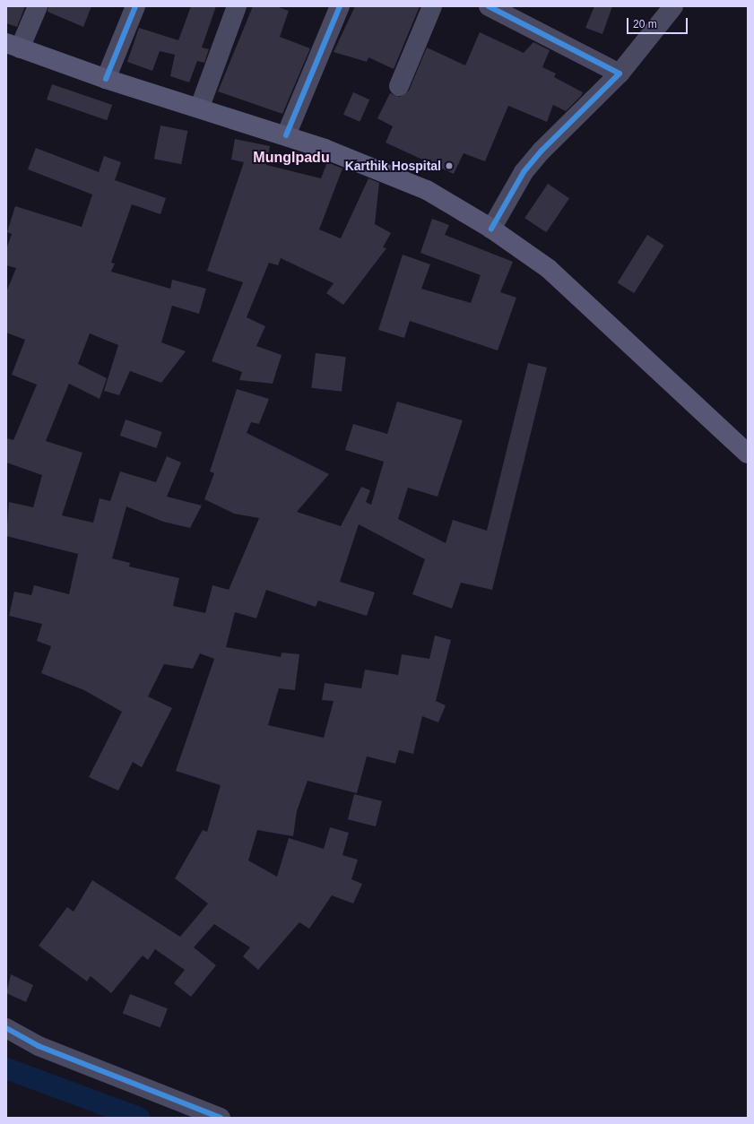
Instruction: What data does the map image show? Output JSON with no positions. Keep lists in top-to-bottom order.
{
  "districts": ["Munglpadu"],
  "places": ["Karthik Hospital"],
  "scale_bar": "20 m"
}
